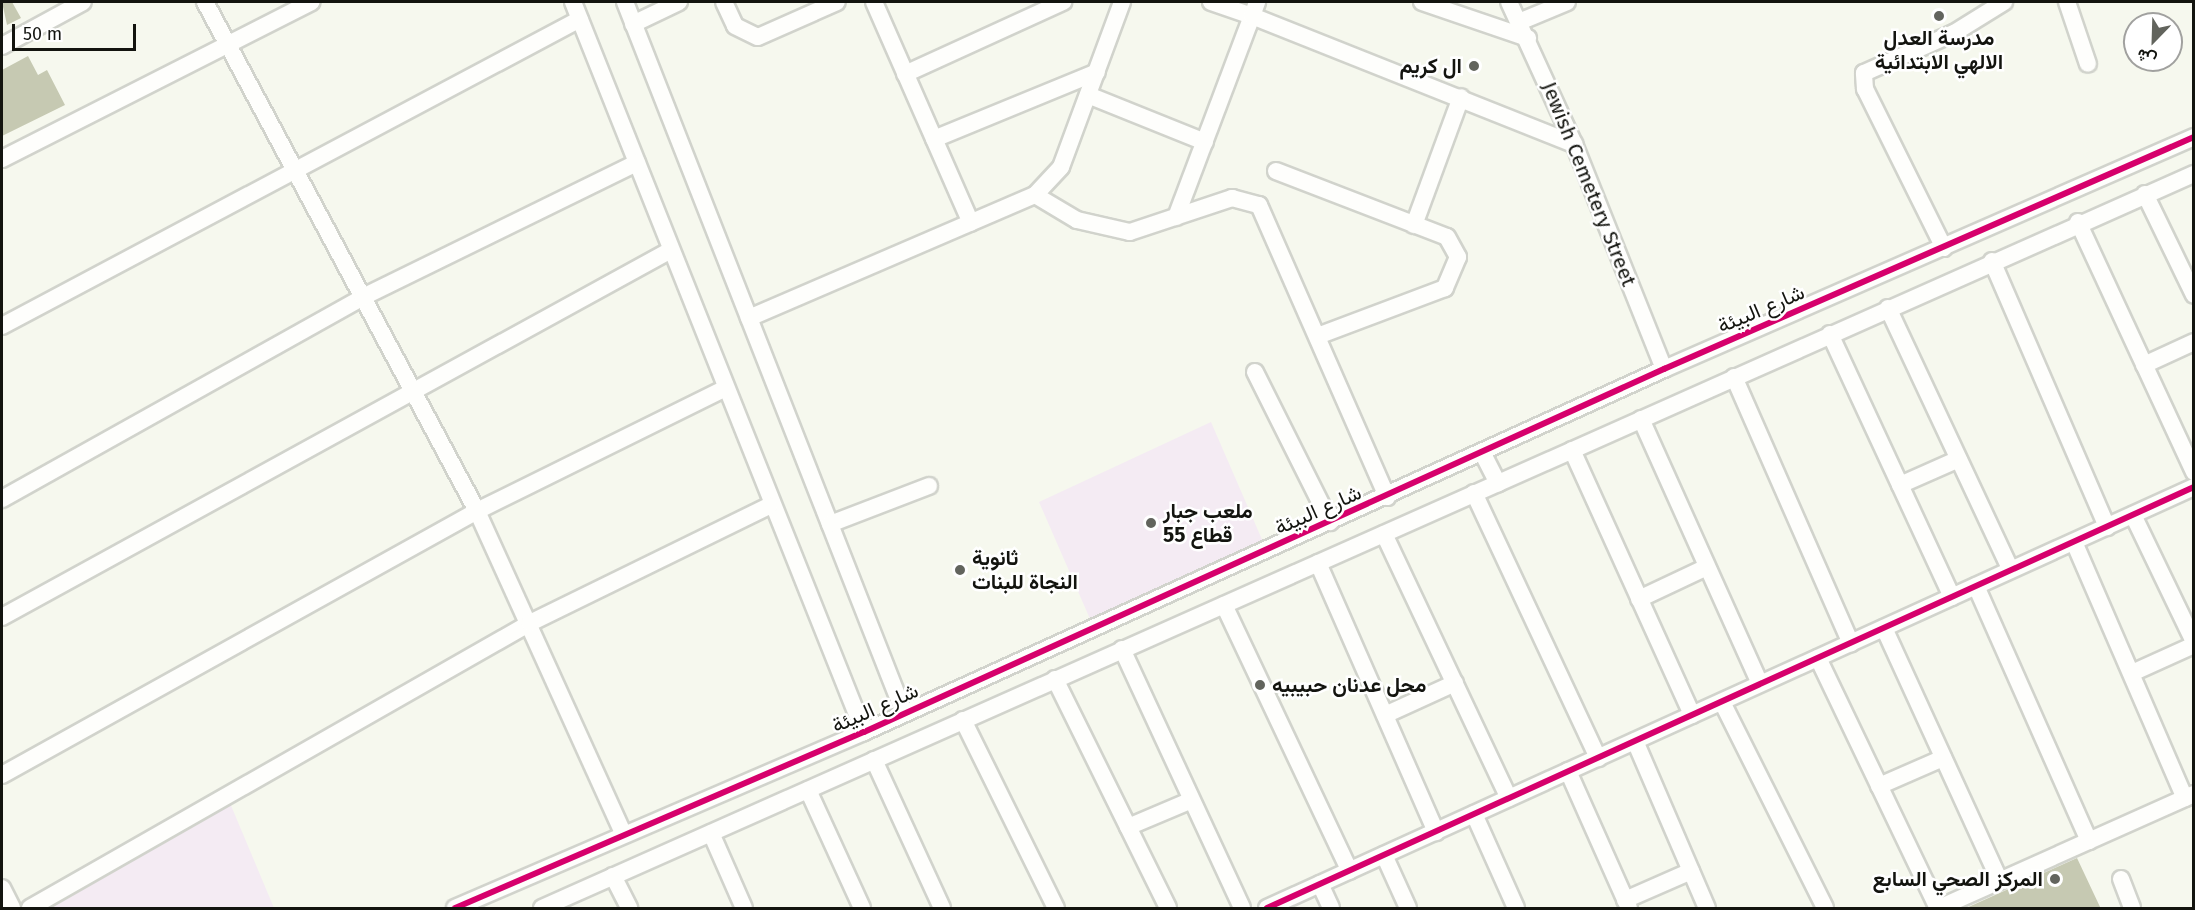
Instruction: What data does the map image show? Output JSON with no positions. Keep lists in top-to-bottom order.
{
  "streets": {
    "street": ["Jewish Cemetery Street", "شارع البيئة"]
  },
  "crossings": [
    ["Jewish Cemetery Street", "شارع البيئة"]
  ],
  "places": [
    "مدرسة العدل الالهي الابتدائية",
    "ال كريم",
    "ملعب جبار قطاع 55",
    "ثانوية النجاة للبنات",
    "محل عدنان حبيبيه",
    "المركز الصحي السابع"
  ],
  "scale_bar": "50 m",
  "north": "bottom left"
}
